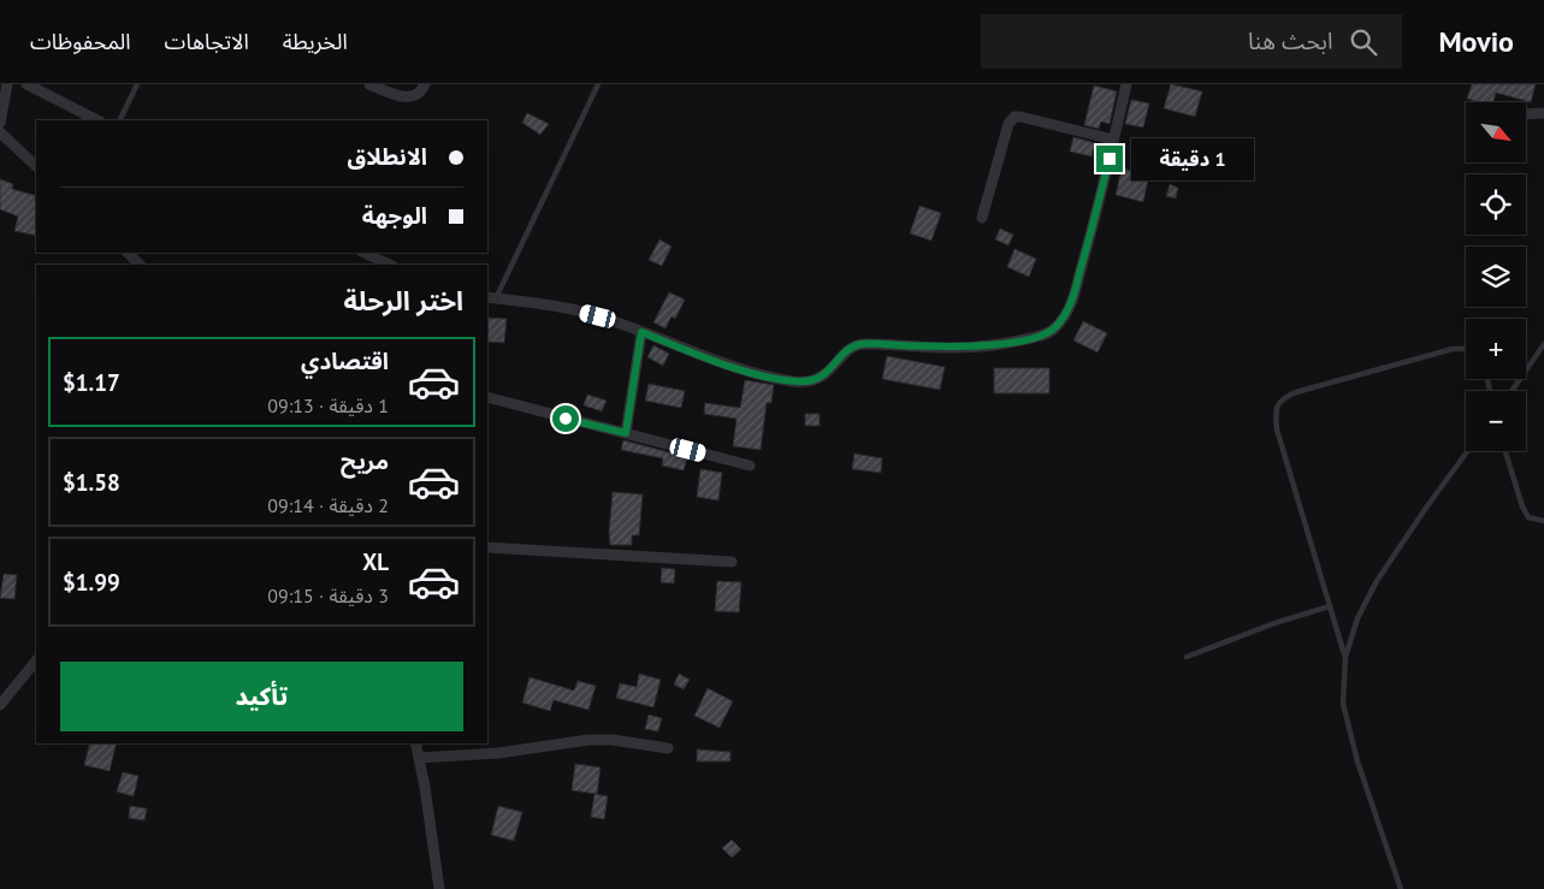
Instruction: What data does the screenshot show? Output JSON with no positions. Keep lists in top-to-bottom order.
{
  "north": "bottom right",
  "page": {
    "header": "Movio",
    "search": "ابحث هنا",
    "nav": ["الخريطة", "الاتجاهات", "المحفوظات"],
    "map_buttons": ["+", "−"],
    "banner": ["الانطلاق", "الوجهة"],
    "bubble": "1 دقيقة",
    "heading": "اختر الرحلة",
    "list": [
      {
        "name": "اقتصادي",
        "note": "1 دقيقة · 09:13",
        "value": "$1.17"
      },
      {
        "name": "مريح",
        "note": "2 دقيقة · 09:14",
        "value": "$1.58"
      },
      {
        "name": "XL",
        "note": "3 دقيقة · 09:15",
        "value": "$1.99"
      }
    ],
    "buttons": "تأكيد"
  }
}
